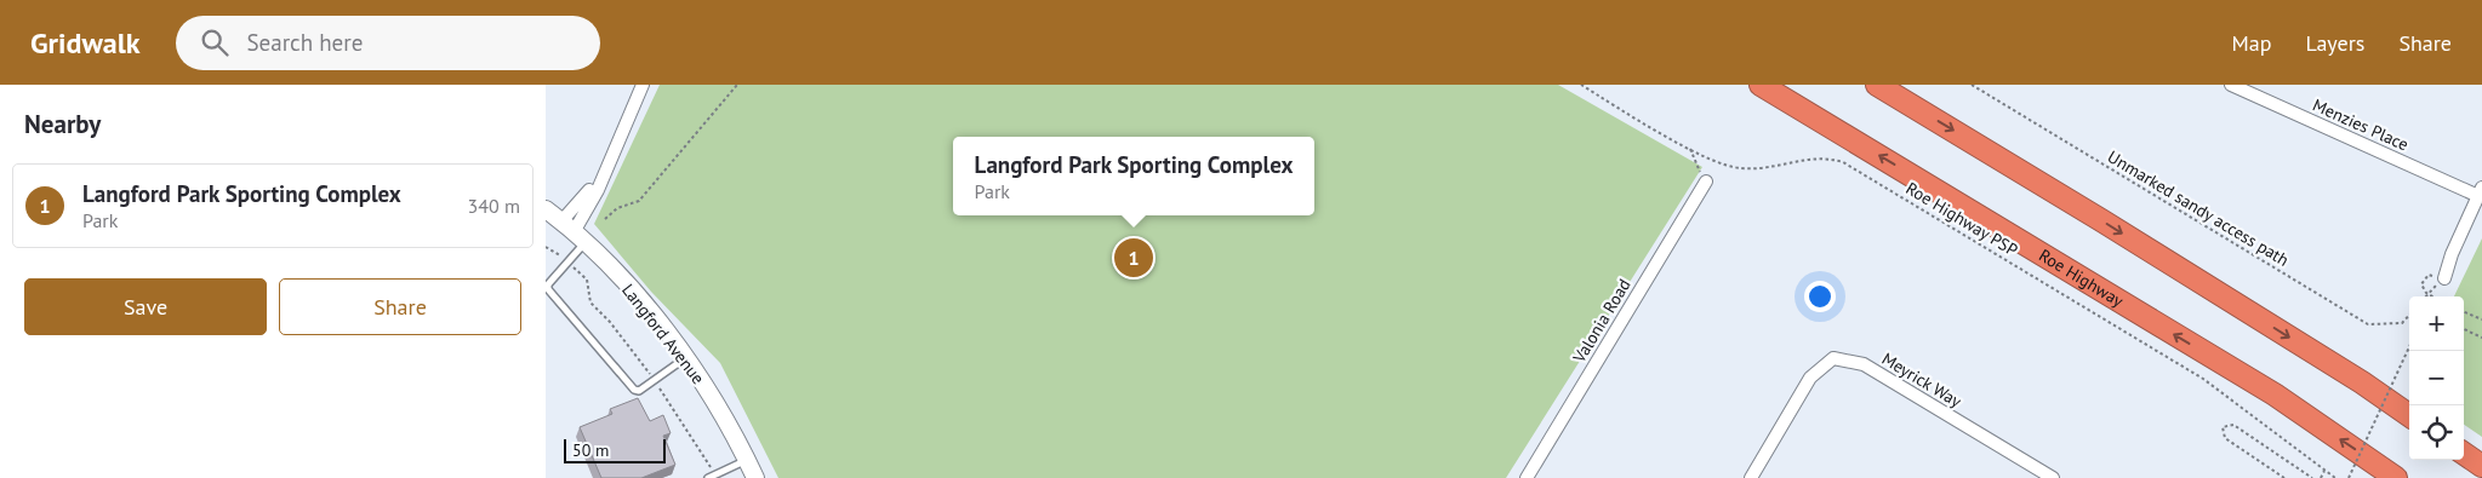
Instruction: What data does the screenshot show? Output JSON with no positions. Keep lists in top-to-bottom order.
{
  "streets": {
    "highway": ["Roe Highway"],
    "main road": ["Langford Avenue"],
    "street": ["Menzies Place", "Valonia Road", "Meyrick Way"],
    "path": ["Unmarked sandy access path", "Roe Highway PSP"]
  },
  "scale_bar": "50 m",
  "page": {
    "header": "Gridwalk",
    "search": "Search here",
    "nav": ["Map", "Layers", "Share"],
    "heading": "Nearby",
    "popup": ["Langford Park Sporting Complex", "Park"],
    "list": [
      {
        "mark": "1",
        "name": "Langford Park Sporting Complex",
        "note": "Park",
        "value": "340 m"
      }
    ],
    "pins": "1",
    "buttons": ["Save", "Share"],
    "map_buttons": ["+", "−"],
    "scale": "50 m"
  }
}
